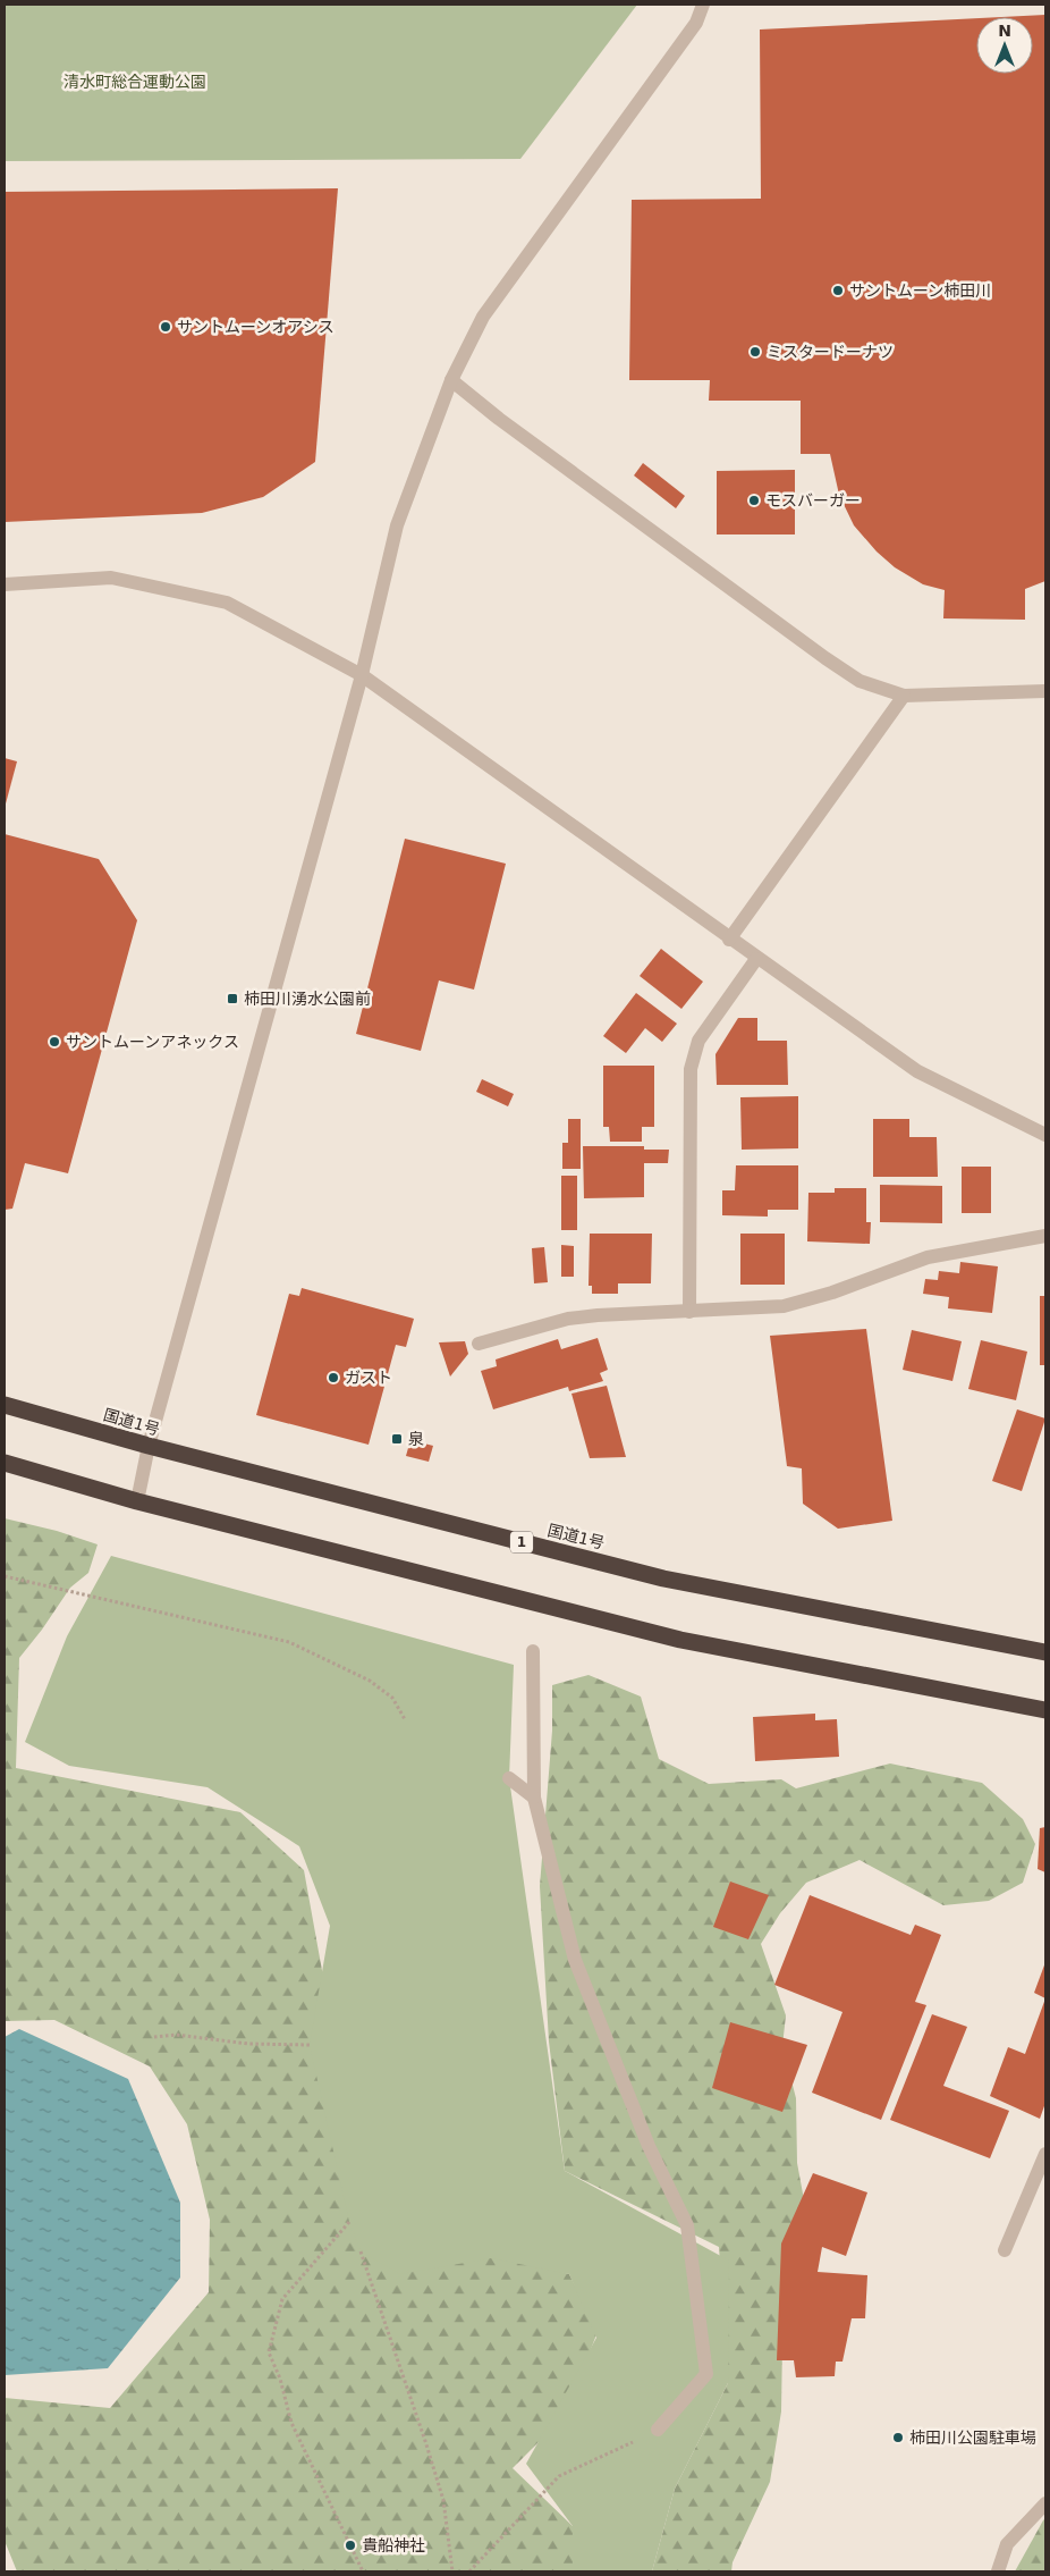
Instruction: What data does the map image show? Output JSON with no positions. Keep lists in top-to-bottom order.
{
  "streets": {
    "highway": ["国道1号", "1"]
  },
  "parks": ["清水町総合運動公園"],
  "places": {
    "other": [
      "サントムーン柿田川",
      "サントムーンオアシス",
      "ミスタードーナツ",
      "モスバーガー",
      "サントムーンアネックス",
      "ガスト",
      "柿田川公園駐車場",
      "貴船神社"
    ],
    "transit": ["柿田川湧水公園前", "泉"]
  },
  "north": "top"
}
